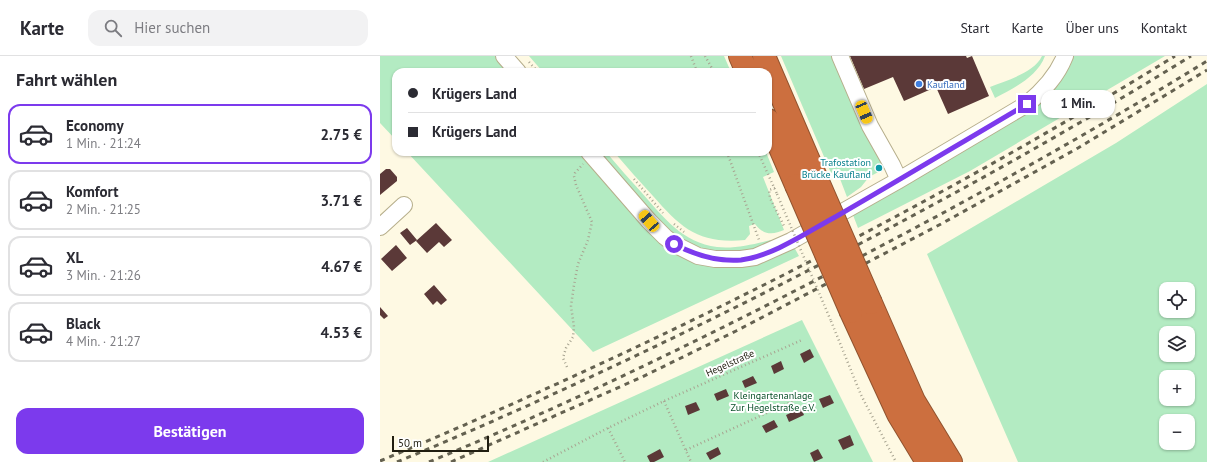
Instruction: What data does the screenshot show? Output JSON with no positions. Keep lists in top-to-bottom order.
{
  "streets": {
    "path": ["Hegelstraße"]
  },
  "parks": ["Kleingartenanlage Zur Hegelstraße e.V."],
  "places": ["Kaufland", "Trafostation Brücke Kaufland"],
  "scale_bar": "50 m",
  "page": {
    "header": "Karte",
    "search": "Hier suchen",
    "nav": [
      "Start",
      "Karte",
      "Über uns",
      "Kontakt"
    ],
    "heading": "Fahrt wählen",
    "banner": ["Krügers Land", "Krügers Land"],
    "bubble": "1 Min.",
    "list": [
      {
        "name": "Economy",
        "note": "1 Min. · 21:24",
        "value": "2.75 €"
      },
      {
        "name": "Komfort",
        "note": "2 Min. · 21:25",
        "value": "3.71 €"
      },
      {
        "name": "XL",
        "note": "3 Min. · 21:26",
        "value": "4.67 €"
      },
      {
        "name": "Black",
        "note": "4 Min. · 21:27",
        "value": "4.53 €"
      }
    ],
    "map_buttons": ["+", "−"],
    "buttons": "Bestätigen",
    "scale": "50 m"
  }
}
